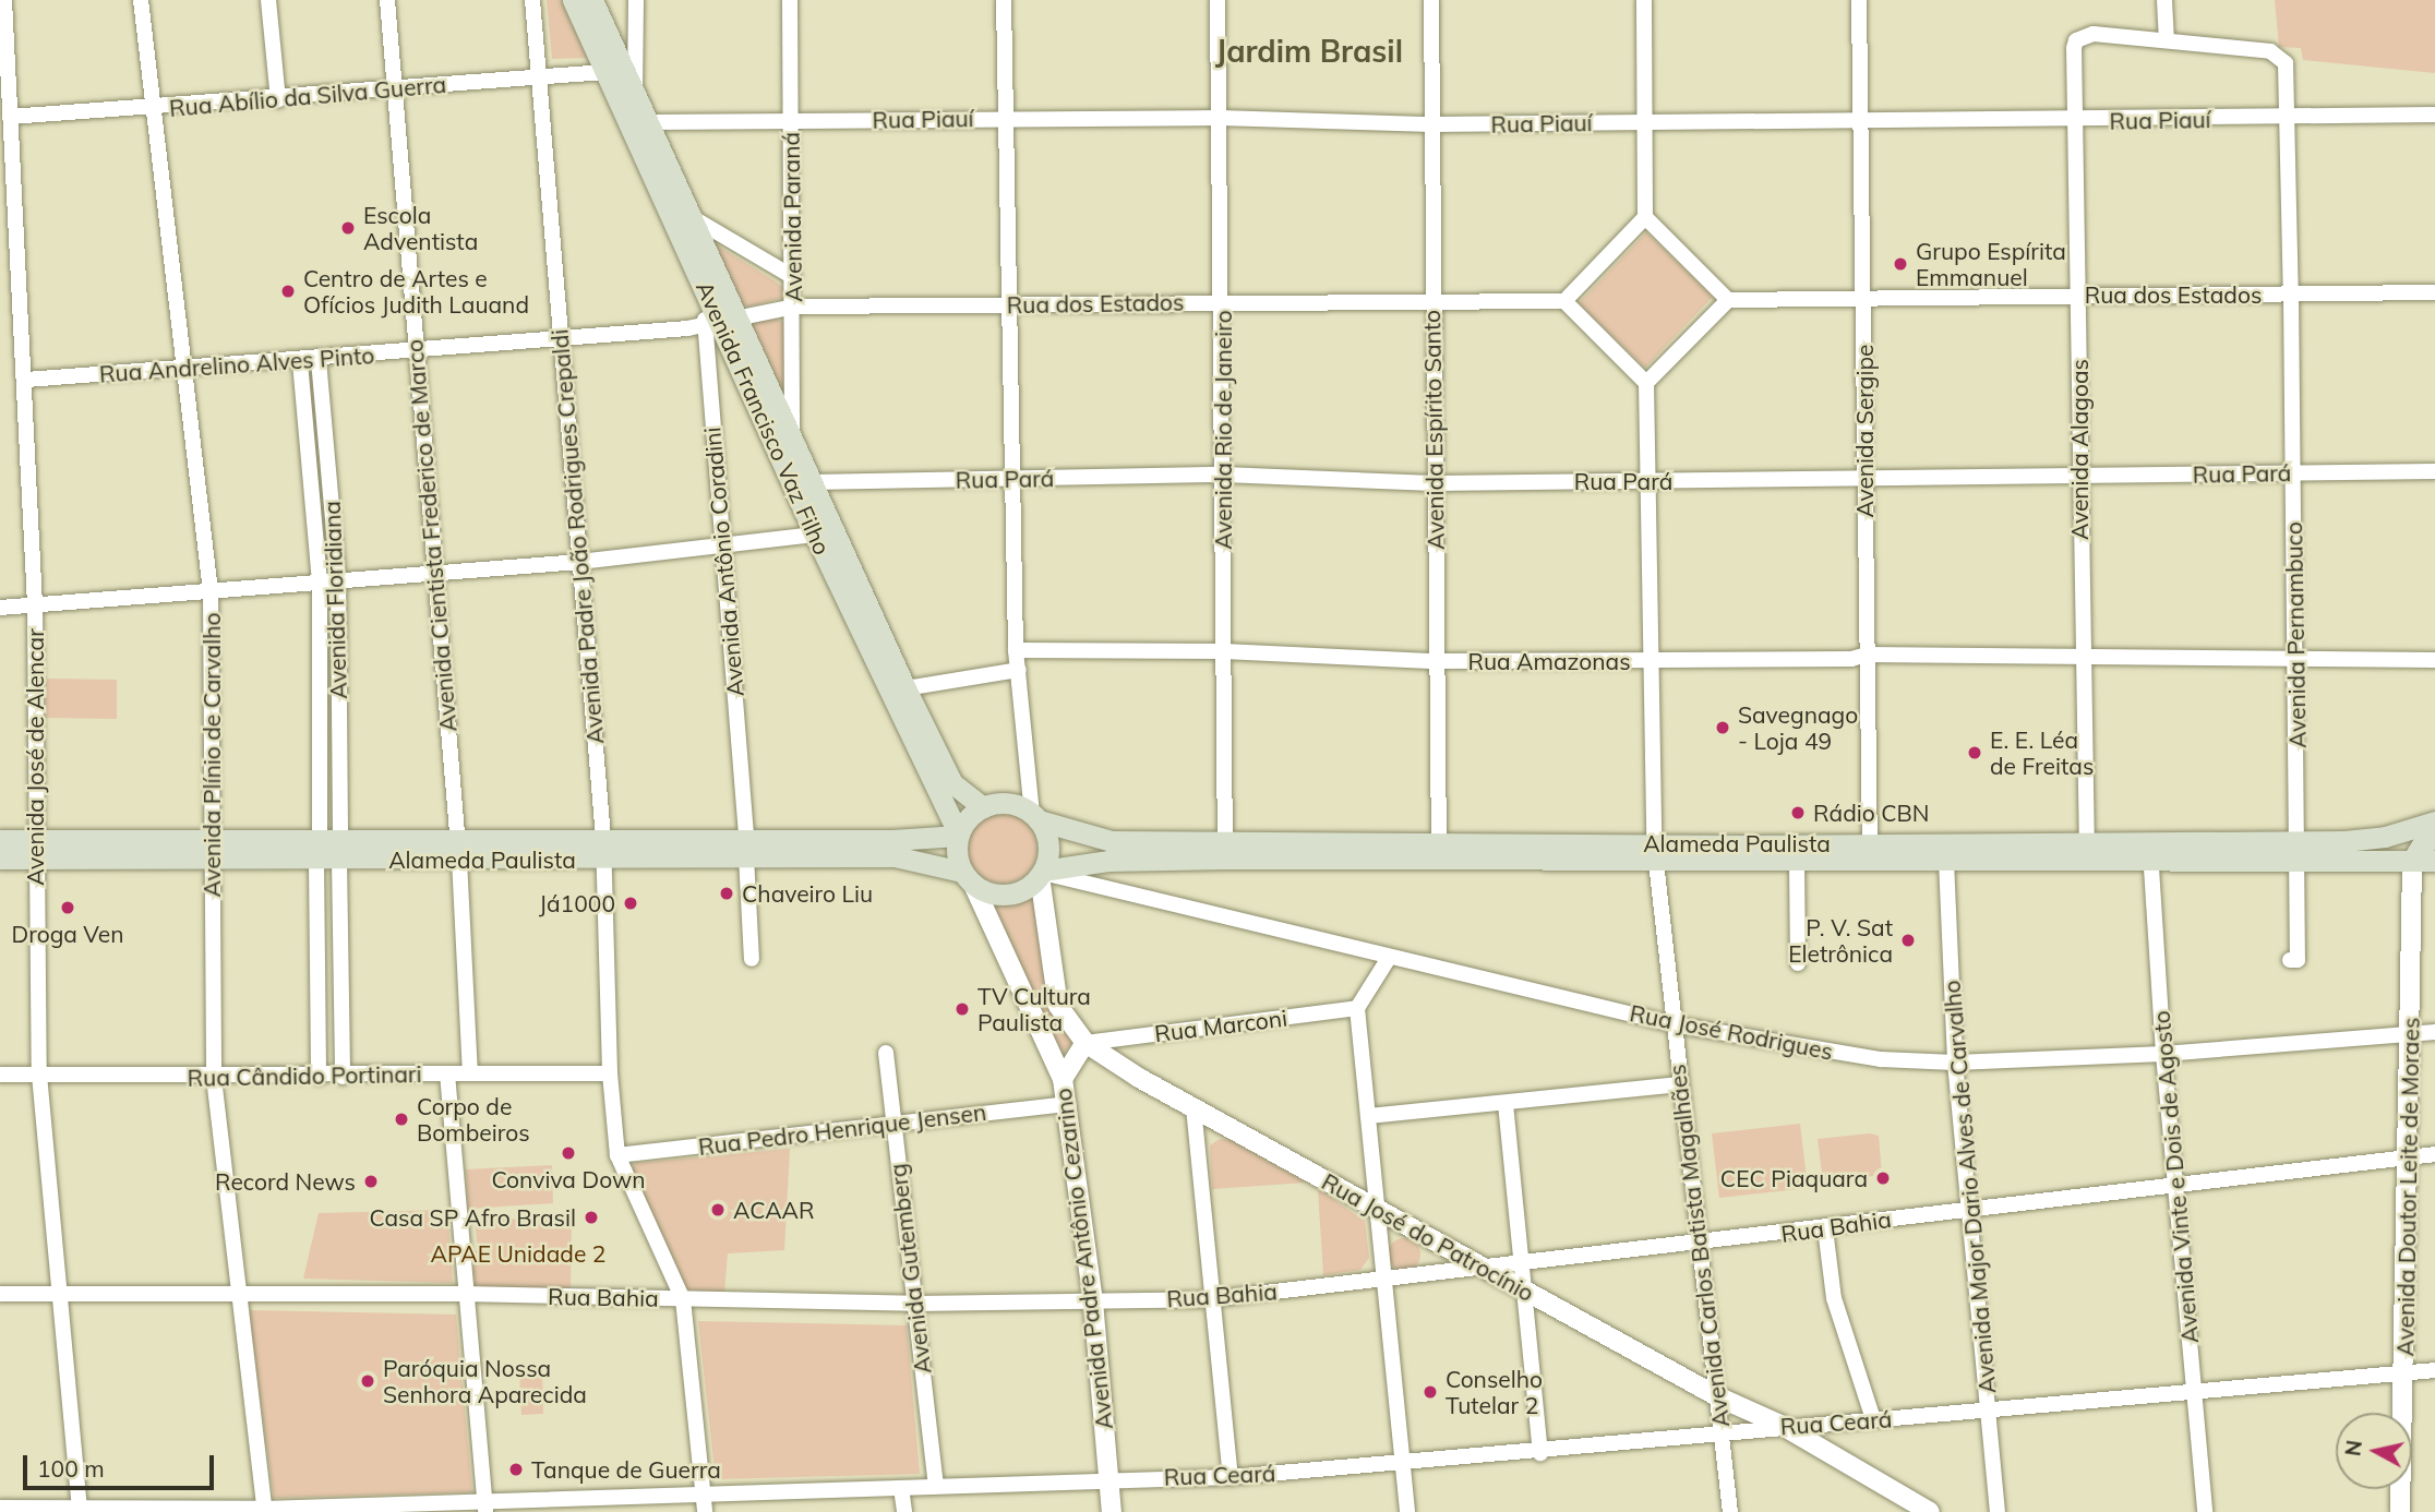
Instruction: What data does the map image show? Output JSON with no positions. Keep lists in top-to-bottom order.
{
  "streets": {
    "main road": ["Avenida Francisco Vaz Filho", "Alameda Paulista"],
    "street": [
      "Rua Abílio da Silva Guerra",
      "Rua Piauí",
      "Avenida Paraná",
      "Rua dos Estados",
      "Rua Andrelino Alves Pinto",
      "Avenida Rio de Janeiro",
      "Avenida Espírito Santo",
      "Avenida Sergipe",
      "Avenida Alagoas",
      "Rua Pará",
      "Avenida Cientista Frederico de Marco",
      "Avenida Padre João Rodrigues Crepaldi",
      "Avenida Antônio Coradini",
      "Avenida Floridiana",
      "Avenida Pernambuco",
      "Rua Amazonas",
      "Avenida Plínio de Carvalho",
      "Avenida José de Alencar",
      "Rua Marconi",
      "Rua José Rodrigues",
      "Rua Cândido Portinari",
      "Rua Pedro Henrique Jensen",
      "Avenida Vinte e Dois de Agosto",
      "Avenida Major Dario Alves de Carvalho",
      "Avenida Doutor Leite de Moraes",
      "Rua Bahia",
      "Rua José do Patrocínio",
      "Avenida Carlos Batista Magalhães",
      "Avenida Padre Antônio Cezarino",
      "Avenida Gutemberg",
      "Rua Ceará"
    ]
  },
  "crossings": [
    ["Rua Abílio da Silva Guerra", "Avenida Francisco Vaz Filho"],
    ["Rua Abílio da Silva Guerra", "Avenida Cientista Frederico de Marco"],
    ["Rua Abílio da Silva Guerra", "Avenida Padre João Rodrigues Crepaldi"],
    ["Rua Abílio da Silva Guerra", "Avenida Plínio de Carvalho"],
    ["Rua Abílio da Silva Guerra", "Avenida José de Alencar"],
    ["Rua Piauí", "Avenida Paraná"],
    ["Rua Piauí", "Avenida Francisco Vaz Filho"],
    ["Rua Piauí", "Avenida Rio de Janeiro"],
    ["Rua Piauí", "Avenida Espírito Santo"],
    ["Rua Piauí", "Avenida Sergipe"],
    ["Rua Piauí", "Avenida Alagoas"],
    ["Rua Piauí", "Avenida Pernambuco"],
    ["Avenida Paraná", "Rua dos Estados"],
    ["Avenida Paraná", "Avenida Francisco Vaz Filho"],
    ["Rua dos Estados", "Rua Andrelino Alves Pinto"],
    ["Rua dos Estados", "Avenida Francisco Vaz Filho"],
    ["Rua dos Estados", "Avenida Rio de Janeiro"],
    ["Rua dos Estados", "Avenida Espírito Santo"],
    ["Rua dos Estados", "Avenida Sergipe"],
    ["Rua dos Estados", "Avenida Alagoas"],
    ["Rua dos Estados", "Avenida Antônio Coradini"],
    ["Rua dos Estados", "Avenida Pernambuco"],
    ["Rua Andrelino Alves Pinto", "Avenida Francisco Vaz Filho"],
    ["Rua Andrelino Alves Pinto", "Avenida Cientista Frederico de Marco"],
    ["Rua Andrelino Alves Pinto", "Avenida Padre João Rodrigues Crepaldi"],
    ["Rua Andrelino Alves Pinto", "Avenida Antônio Coradini"],
    ["Rua Andrelino Alves Pinto", "Avenida Floridiana"],
    ["Rua Andrelino Alves Pinto", "Avenida Plínio de Carvalho"],
    ["Rua Andrelino Alves Pinto", "Avenida José de Alencar"],
    ["Avenida Francisco Vaz Filho", "Rua Pará"],
    ["Avenida Francisco Vaz Filho", "Avenida Antônio Coradini"],
    ["Avenida Francisco Vaz Filho", "Alameda Paulista"],
    ["Avenida Francisco Vaz Filho", "Rua José Rodrigues"],
    ["Avenida Francisco Vaz Filho", "Rua José do Patrocínio"],
    ["Avenida Francisco Vaz Filho", "Avenida Padre Antônio Cezarino"],
    ["Avenida Rio de Janeiro", "Rua Pará"],
    ["Avenida Rio de Janeiro", "Rua Amazonas"],
    ["Avenida Rio de Janeiro", "Alameda Paulista"],
    ["Avenida Espírito Santo", "Rua Pará"],
    ["Avenida Espírito Santo", "Rua Amazonas"],
    ["Avenida Espírito Santo", "Alameda Paulista"],
    ["Avenida Sergipe", "Rua Pará"],
    ["Avenida Sergipe", "Rua Amazonas"],
    ["Avenida Sergipe", "Alameda Paulista"],
    ["Avenida Alagoas", "Rua Pará"],
    ["Avenida Alagoas", "Rua Amazonas"],
    ["Avenida Alagoas", "Alameda Paulista"],
    ["Rua Pará", "Avenida Pernambuco"],
    ["Rua Pará", "Avenida Carlos Batista Magalhães"],
    ["Avenida Cientista Frederico de Marco", "Alameda Paulista"],
    ["Avenida Cientista Frederico de Marco", "Rua Cândido Portinari"],
    ["Avenida Padre João Rodrigues Crepaldi", "Alameda Paulista"],
    ["Avenida Padre João Rodrigues Crepaldi", "Rua Cândido Portinari"],
    ["Avenida Padre João Rodrigues Crepaldi", "Rua Pedro Henrique Jensen"],
    ["Avenida Padre João Rodrigues Crepaldi", "Rua Bahia"],
    ["Avenida Padre João Rodrigues Crepaldi", "Rua Ceará"],
    ["Avenida Antônio Coradini", "Alameda Paulista"],
    ["Avenida Floridiana", "Alameda Paulista"],
    ["Avenida Floridiana", "Rua Cândido Portinari"],
    ["Avenida Pernambuco", "Rua Amazonas"],
    ["Avenida Pernambuco", "Alameda Paulista"],
    ["Rua Amazonas", "Avenida Carlos Batista Magalhães"],
    ["Avenida Plínio de Carvalho", "Alameda Paulista"],
    ["Avenida Plínio de Carvalho", "Rua Cândido Portinari"],
    ["Avenida Plínio de Carvalho", "Rua Bahia"],
    ["Avenida Plínio de Carvalho", "Rua Ceará"],
    ["Avenida José de Alencar", "Alameda Paulista"],
    ["Avenida José de Alencar", "Rua Cândido Portinari"],
    ["Avenida José de Alencar", "Rua Bahia"],
    ["Avenida José de Alencar", "Rua Ceará"],
    ["Alameda Paulista", "Rua José Rodrigues"],
    ["Alameda Paulista", "Avenida Vinte e Dois de Agosto"],
    ["Alameda Paulista", "Avenida Major Dario Alves de Carvalho"],
    ["Alameda Paulista", "Avenida Doutor Leite de Moraes"],
    ["Alameda Paulista", "Rua José do Patrocínio"],
    ["Alameda Paulista", "Avenida Carlos Batista Magalhães"],
    ["Alameda Paulista", "Avenida Padre Antônio Cezarino"],
    ["Rua Marconi", "Rua José do Patrocínio"],
    ["Rua José Rodrigues", "Avenida Vinte e Dois de Agosto"],
    ["Rua José Rodrigues", "Avenida Major Dario Alves de Carvalho"],
    ["Rua José Rodrigues", "Avenida Doutor Leite de Moraes"],
    ["Rua José Rodrigues", "Rua José do Patrocínio"],
    ["Rua José Rodrigues", "Avenida Carlos Batista Magalhães"],
    ["Rua José Rodrigues", "Avenida Padre Antônio Cezarino"],
    ["Rua Pedro Henrique Jensen", "Avenida Padre Antônio Cezarino"],
    ["Rua Pedro Henrique Jensen", "Avenida Gutemberg"],
    ["Avenida Vinte e Dois de Agosto", "Rua Bahia"],
    ["Avenida Vinte e Dois de Agosto", "Rua Ceará"],
    ["Avenida Major Dario Alves de Carvalho", "Rua Bahia"],
    ["Avenida Major Dario Alves de Carvalho", "Rua Ceará"],
    ["Avenida Doutor Leite de Moraes", "Rua Bahia"],
    ["Avenida Doutor Leite de Moraes", "Rua Ceará"],
    ["Rua Bahia", "Rua José do Patrocínio"],
    ["Rua Bahia", "Avenida Carlos Batista Magalhães"],
    ["Rua Bahia", "Avenida Padre Antônio Cezarino"],
    ["Rua Bahia", "Avenida Gutemberg"],
    ["Rua José do Patrocínio", "Avenida Carlos Batista Magalhães"],
    ["Rua José do Patrocínio", "Avenida Padre Antônio Cezarino"],
    ["Rua José do Patrocínio", "Rua Ceará"],
    ["Avenida Carlos Batista Magalhães", "Rua Ceará"],
    ["Avenida Padre Antônio Cezarino", "Rua Ceará"],
    ["Avenida Gutemberg", "Rua Ceará"]
  ],
  "districts": ["Jardim Brasil"],
  "parks": ["APAE Unidade 2"],
  "places": [
    "Escola Adventista",
    "Grupo Espírita Emmanuel",
    "Centro de Artes e Ofícios Judith Lauand",
    "Savegnago - Loja 49",
    "E. E. Léa de Freitas",
    "Rádio CBN",
    "Chaveiro Liu",
    "Já1000",
    "Droga Ven",
    "P. V. Sat Eletrônica",
    "TV Cultura Paulista",
    "Corpo de Bombeiros",
    "Conviva Down",
    "CEC Piaquara",
    "Record News",
    "ACAAR",
    "Casa SP Afro Brasil",
    "Paróquia Nossa Senhora Aparecida",
    "Conselho Tutelar 2",
    "Tanque de Guerra"
  ],
  "scale_bar": "100 m",
  "north": "left"
}
